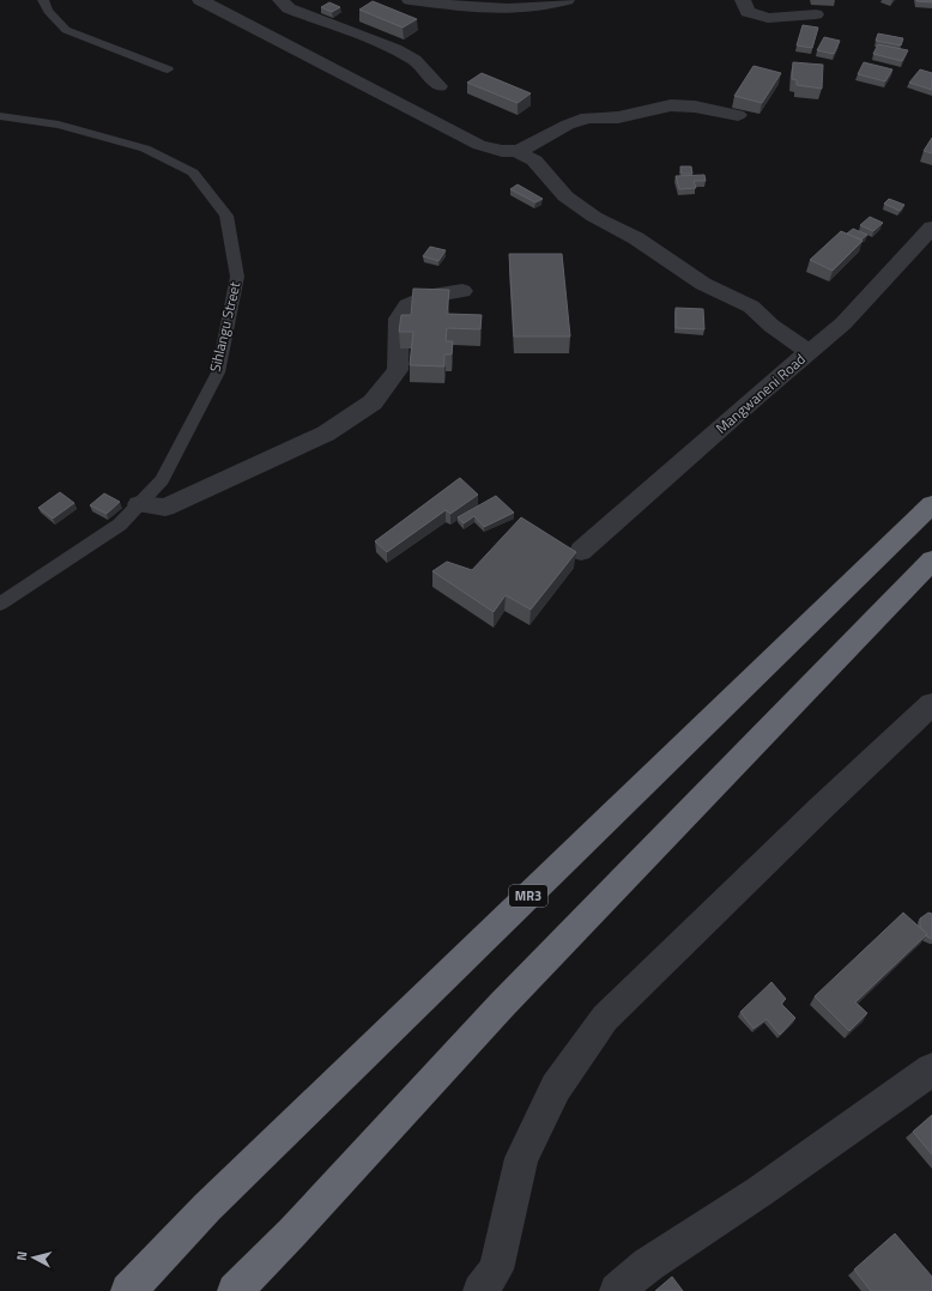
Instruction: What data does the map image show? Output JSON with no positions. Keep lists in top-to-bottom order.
{
  "streets": {
    "highway": ["MR3"],
    "street": ["Mangwaneni Road"],
    "lane": ["Sihlangu Street"]
  },
  "north": "left"
}
